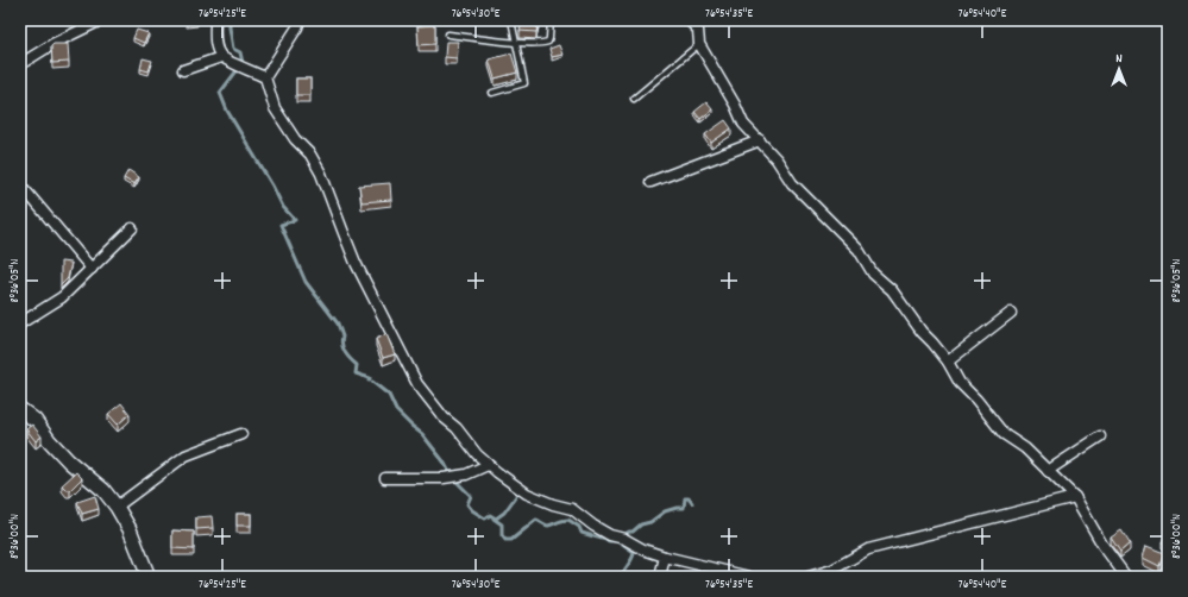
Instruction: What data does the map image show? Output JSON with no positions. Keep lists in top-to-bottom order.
{
  "north": "top",
  "coordinates": [
    "76°54'25\"E",
    "76°54'30\"E",
    "76°54'35\"E",
    "76°54'40\"E",
    "8°36'05\"N",
    "8°36'00\"N"
  ]
}
